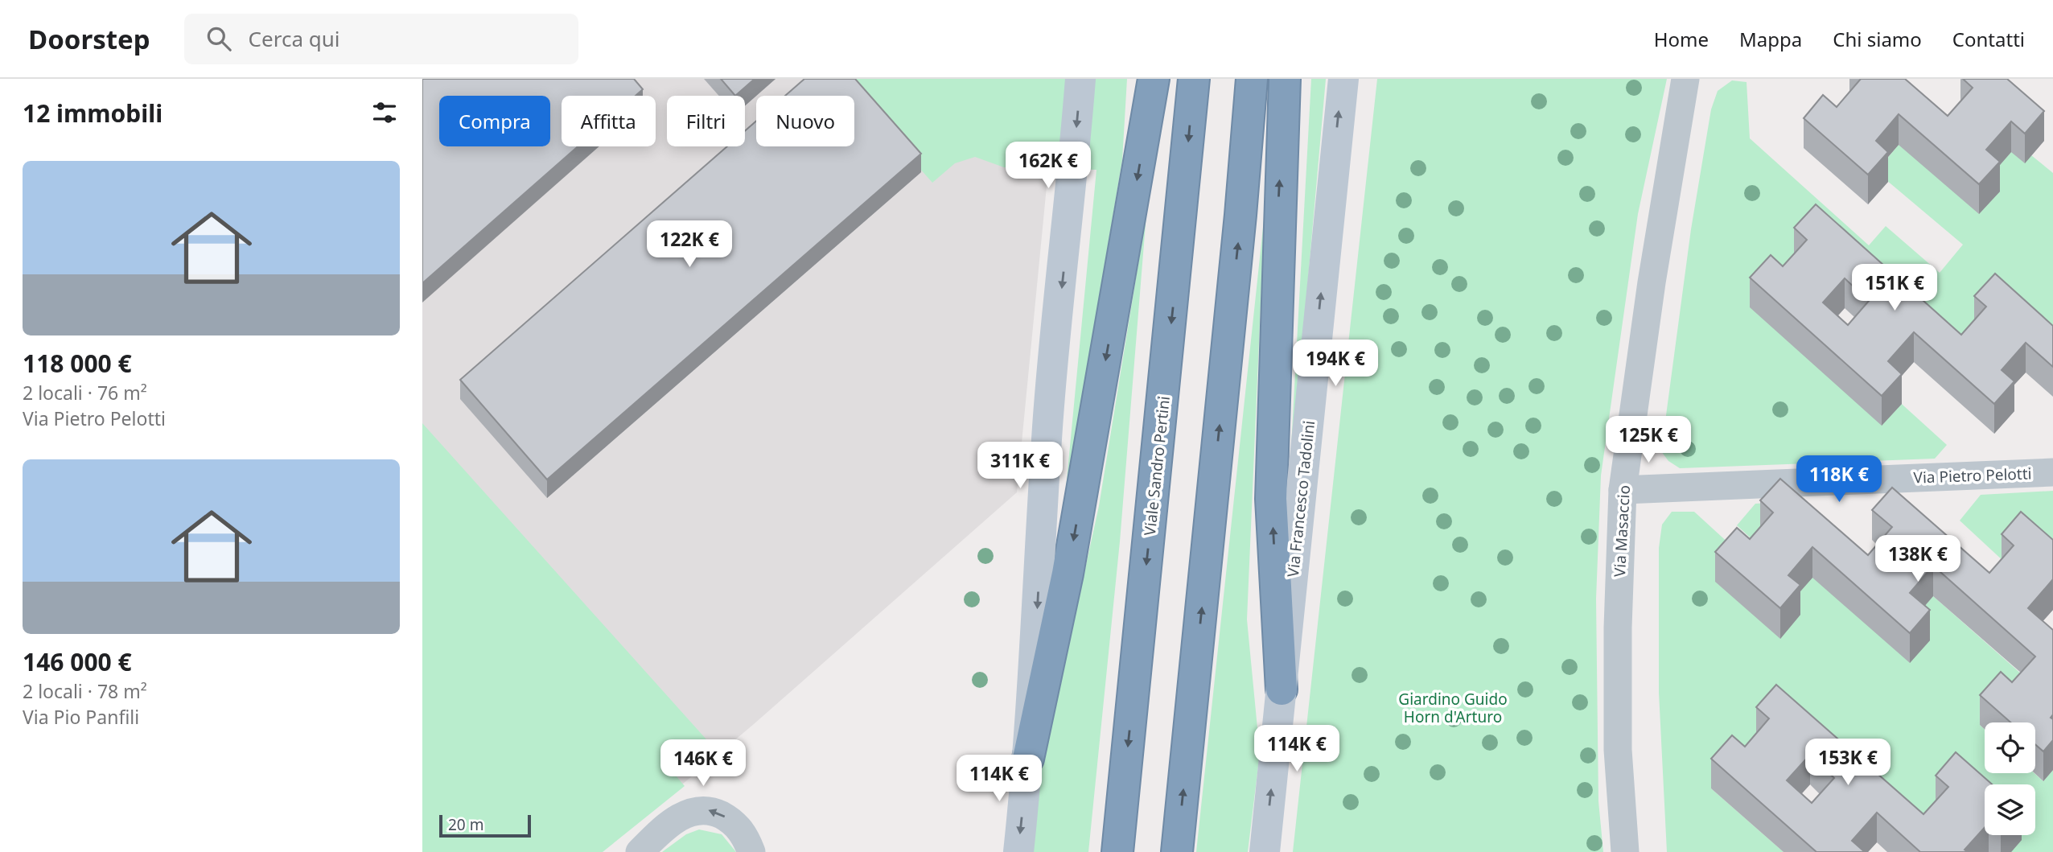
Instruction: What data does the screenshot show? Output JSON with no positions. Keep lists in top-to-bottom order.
{
  "streets": {
    "highway": ["Viale Sandro Pertini"],
    "street": ["Via Pietro Pelotti", "Via Francesco Tadolini", "Via Masaccio"]
  },
  "crossings": [
    ["Via Pietro Pelotti", "Via Masaccio"]
  ],
  "parks": ["Giardino Guido Horn d'Arturo"],
  "scale_bar": "20 m",
  "page": {
    "header": "Doorstep",
    "search": "Cerca qui",
    "nav": [
      "Home",
      "Mappa",
      "Chi siamo",
      "Contatti"
    ],
    "heading": "12 immobili",
    "chip": [
      "Compra",
      "Affitta",
      "Filtri",
      "Nuovo"
    ],
    "price": [
      "162K €",
      "122K €",
      "151K €",
      "194K €",
      "125K €",
      "311K €",
      "118K €",
      "138K €",
      "114K €",
      "153K €",
      "146K €",
      "114K €"
    ],
    "list": [
      {
        "name": "118 000 €",
        "note": "2 locali · 76 m² · Via Pietro Pelotti"
      },
      {
        "name": "146 000 €",
        "note": "2 locali · 78 m² · Via Pio Panfili"
      }
    ],
    "scale": "20 m"
  }
}
